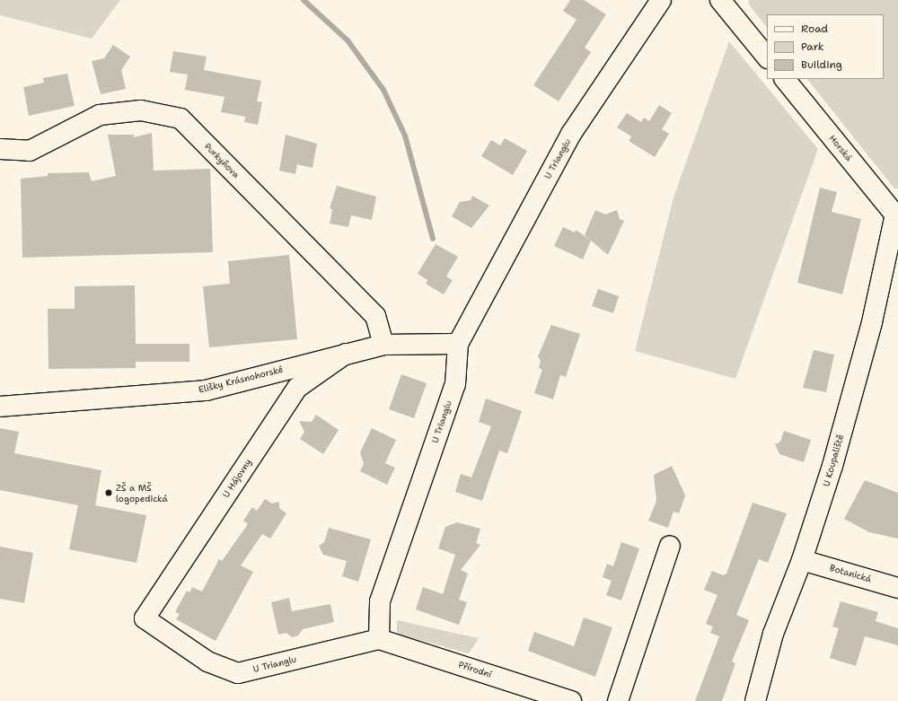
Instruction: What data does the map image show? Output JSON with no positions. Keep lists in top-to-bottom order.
{
  "streets": {
    "street": [
      "Horská",
      "U Trianglu",
      "Purkyňova",
      "Elišky Krásnohorské",
      "U Koupaliště",
      "U Hájovny",
      "Botanická",
      "Přírodní"
    ]
  },
  "crossings": [
    ["Horská", "U Koupaliště"],
    ["U Trianglu", "Elišky Krásnohorské"],
    ["U Trianglu", "U Hájovny"],
    ["U Trianglu", "Přírodní"],
    ["Purkyňova", "Elišky Krásnohorské"],
    ["Elišky Krásnohorské", "U Hájovny"],
    ["U Koupaliště", "Botanická"]
  ],
  "places": ["ZŠ a MŠ logopedická"],
  "legend": ["Road", "Park", "Building"]
}
